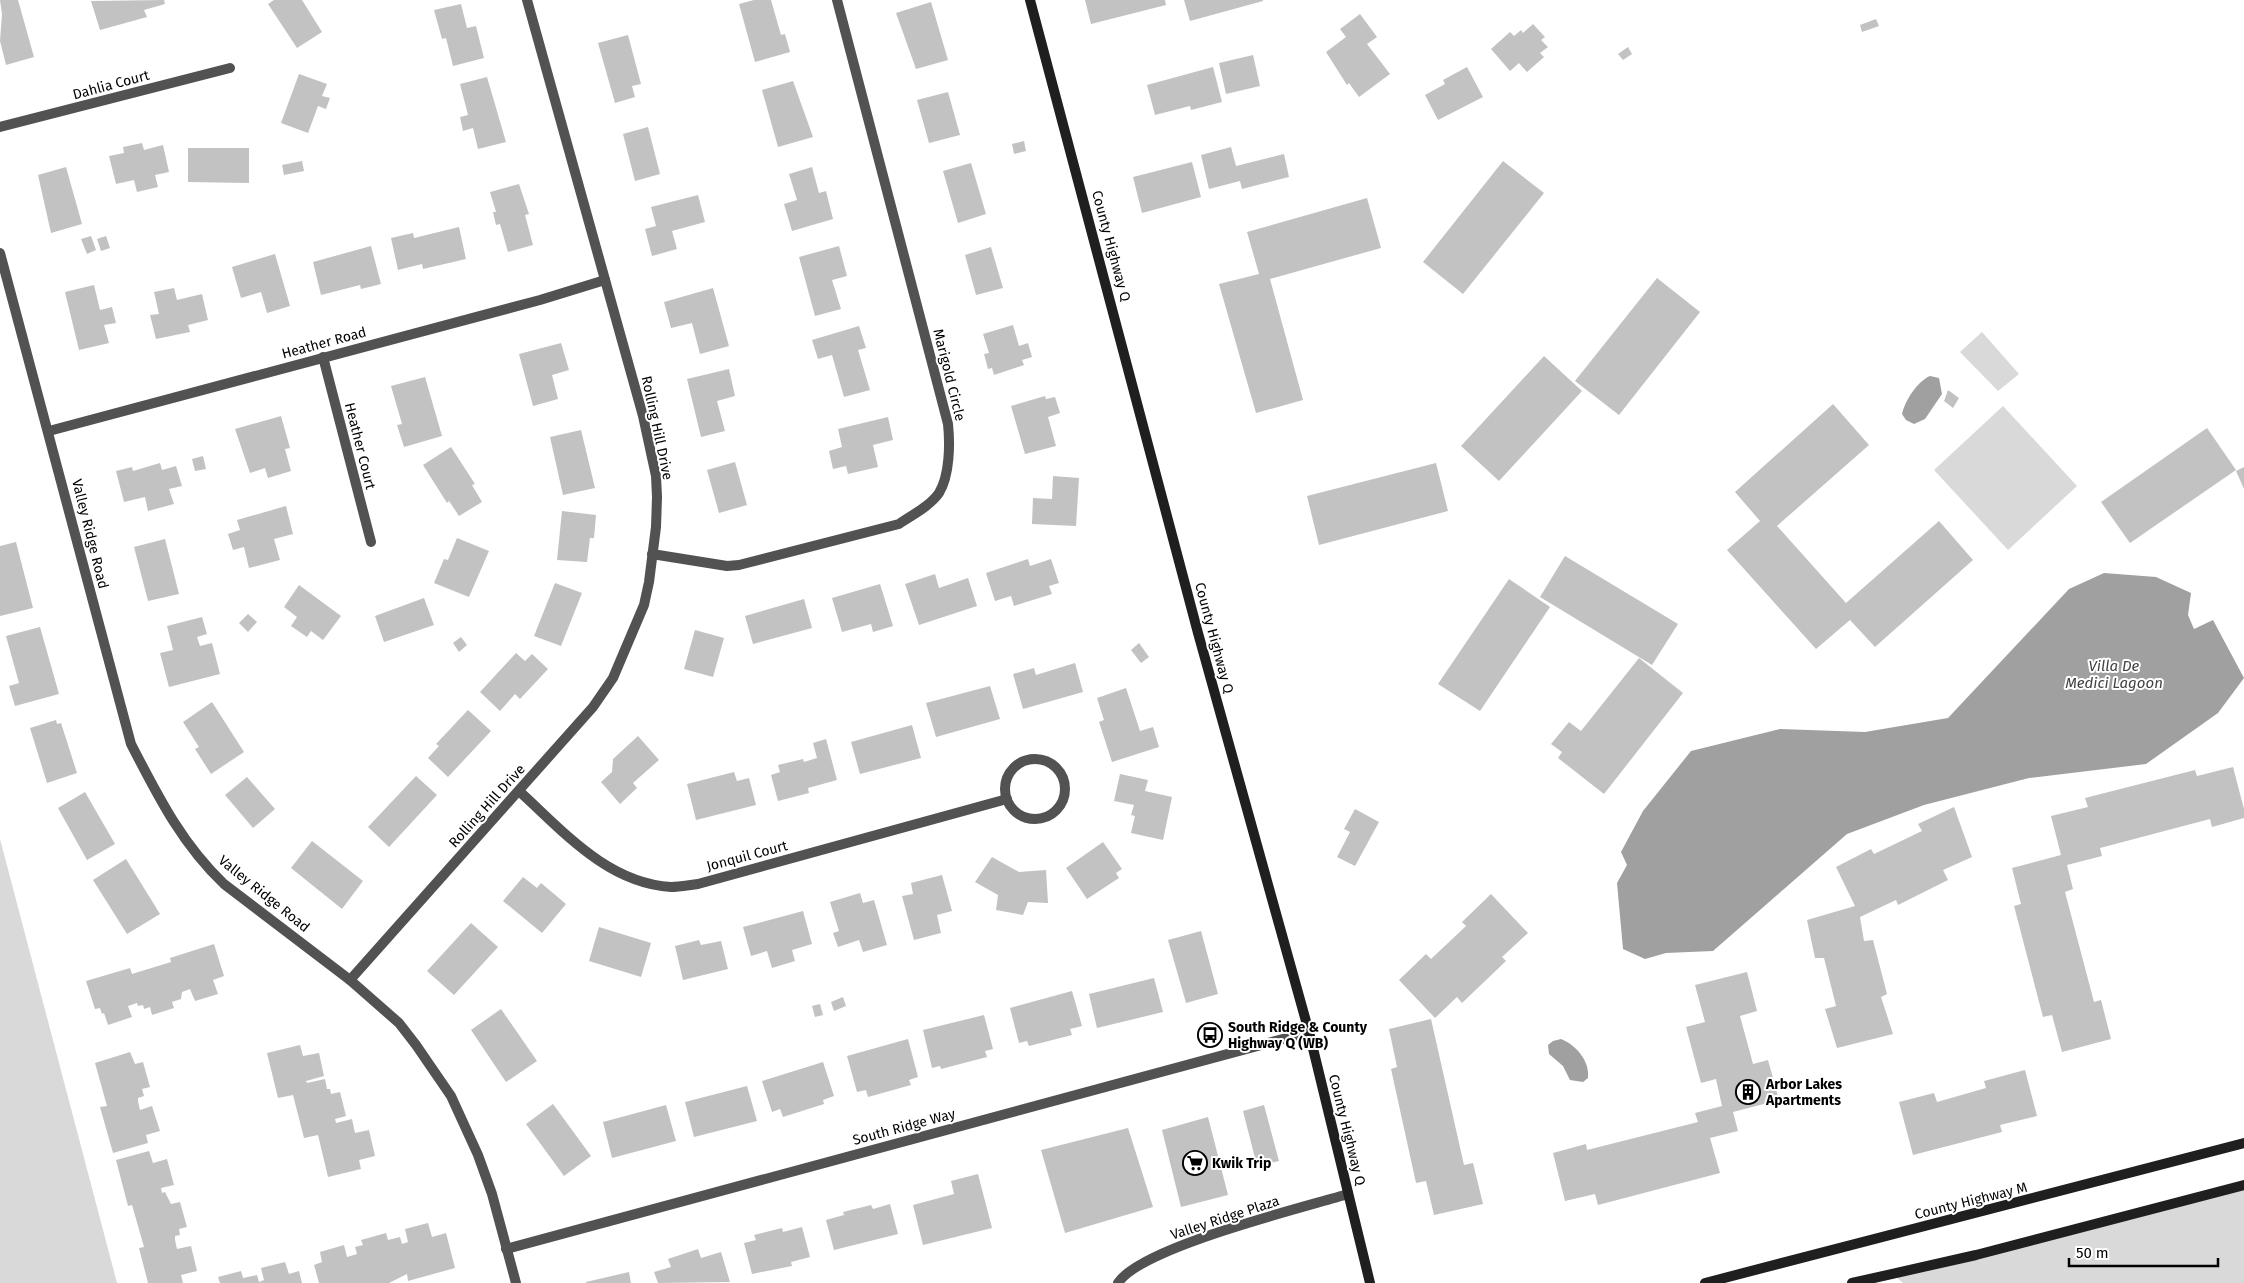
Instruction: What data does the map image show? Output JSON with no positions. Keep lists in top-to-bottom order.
{
  "streets": {
    "main road": ["County Highway Q", "County Highway M"],
    "street": [
      "Dahlia Court",
      "Heather Road",
      "Marigold Circle",
      "Rolling Hill Drive",
      "Heather Court",
      "Valley Ridge Road",
      "Jonquil Court",
      "South Ridge Way",
      "Valley Ridge Plaza"
    ]
  },
  "crossings": [
    ["County Highway Q", "South Ridge Way"],
    ["County Highway Q", "Valley Ridge Plaza"],
    ["Heather Road", "Rolling Hill Drive"],
    ["Heather Road", "Heather Court"],
    ["Heather Road", "Valley Ridge Road"],
    ["Marigold Circle", "Rolling Hill Drive"],
    ["Rolling Hill Drive", "Valley Ridge Road"],
    ["Rolling Hill Drive", "Jonquil Court"],
    ["Valley Ridge Road", "South Ridge Way"]
  ],
  "water": ["Villa De Medici Lagoon"],
  "places": {
    "bus stop": ["South Ridge & County Highway Q (WB)"],
    "building": ["Arbor Lakes Apartments"],
    "supermarket": ["Kwik Trip"]
  },
  "scale_bar": "50 m"
}
